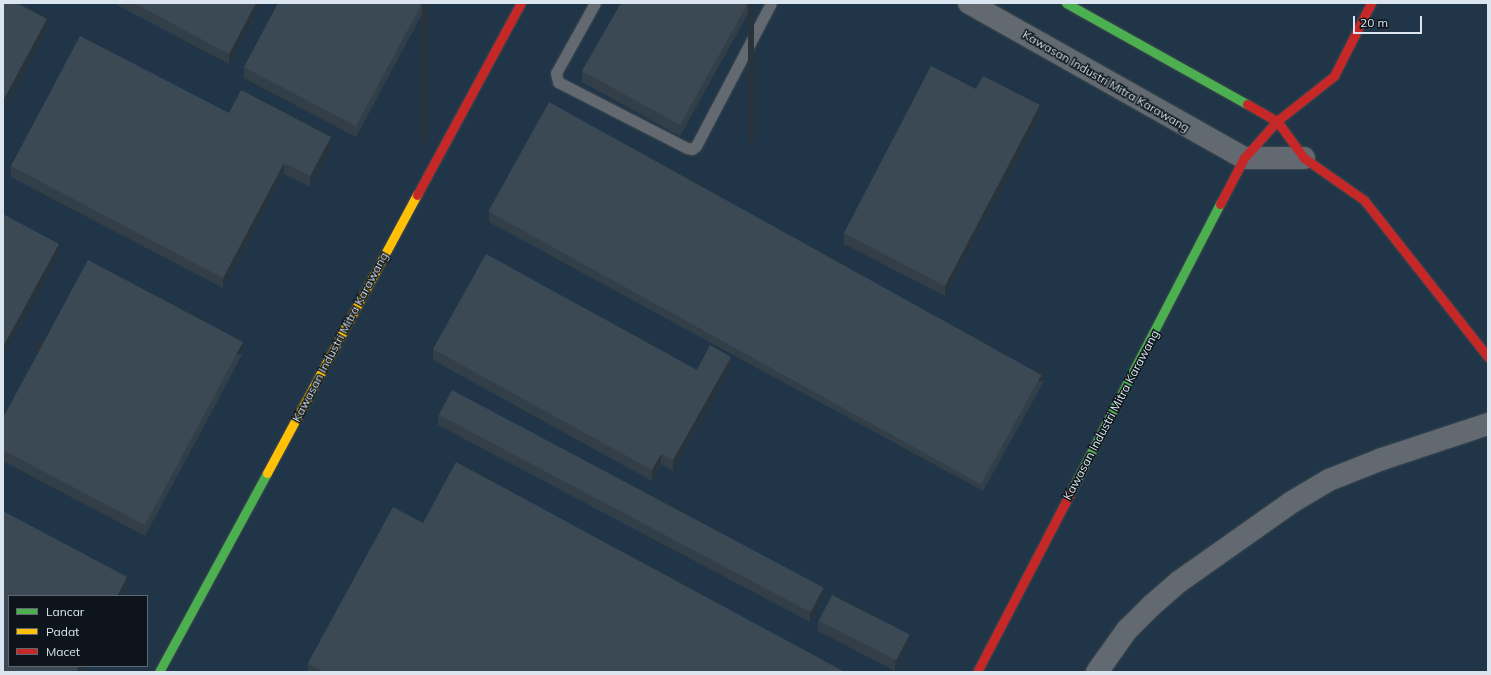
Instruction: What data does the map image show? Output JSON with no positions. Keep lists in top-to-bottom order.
{
  "streets": {
    "street": ["Kawasan Industri Mitra Karawang"]
  },
  "legend": ["Lancar", "Padat", "Macet"],
  "scale_bar": "20 m"
}
